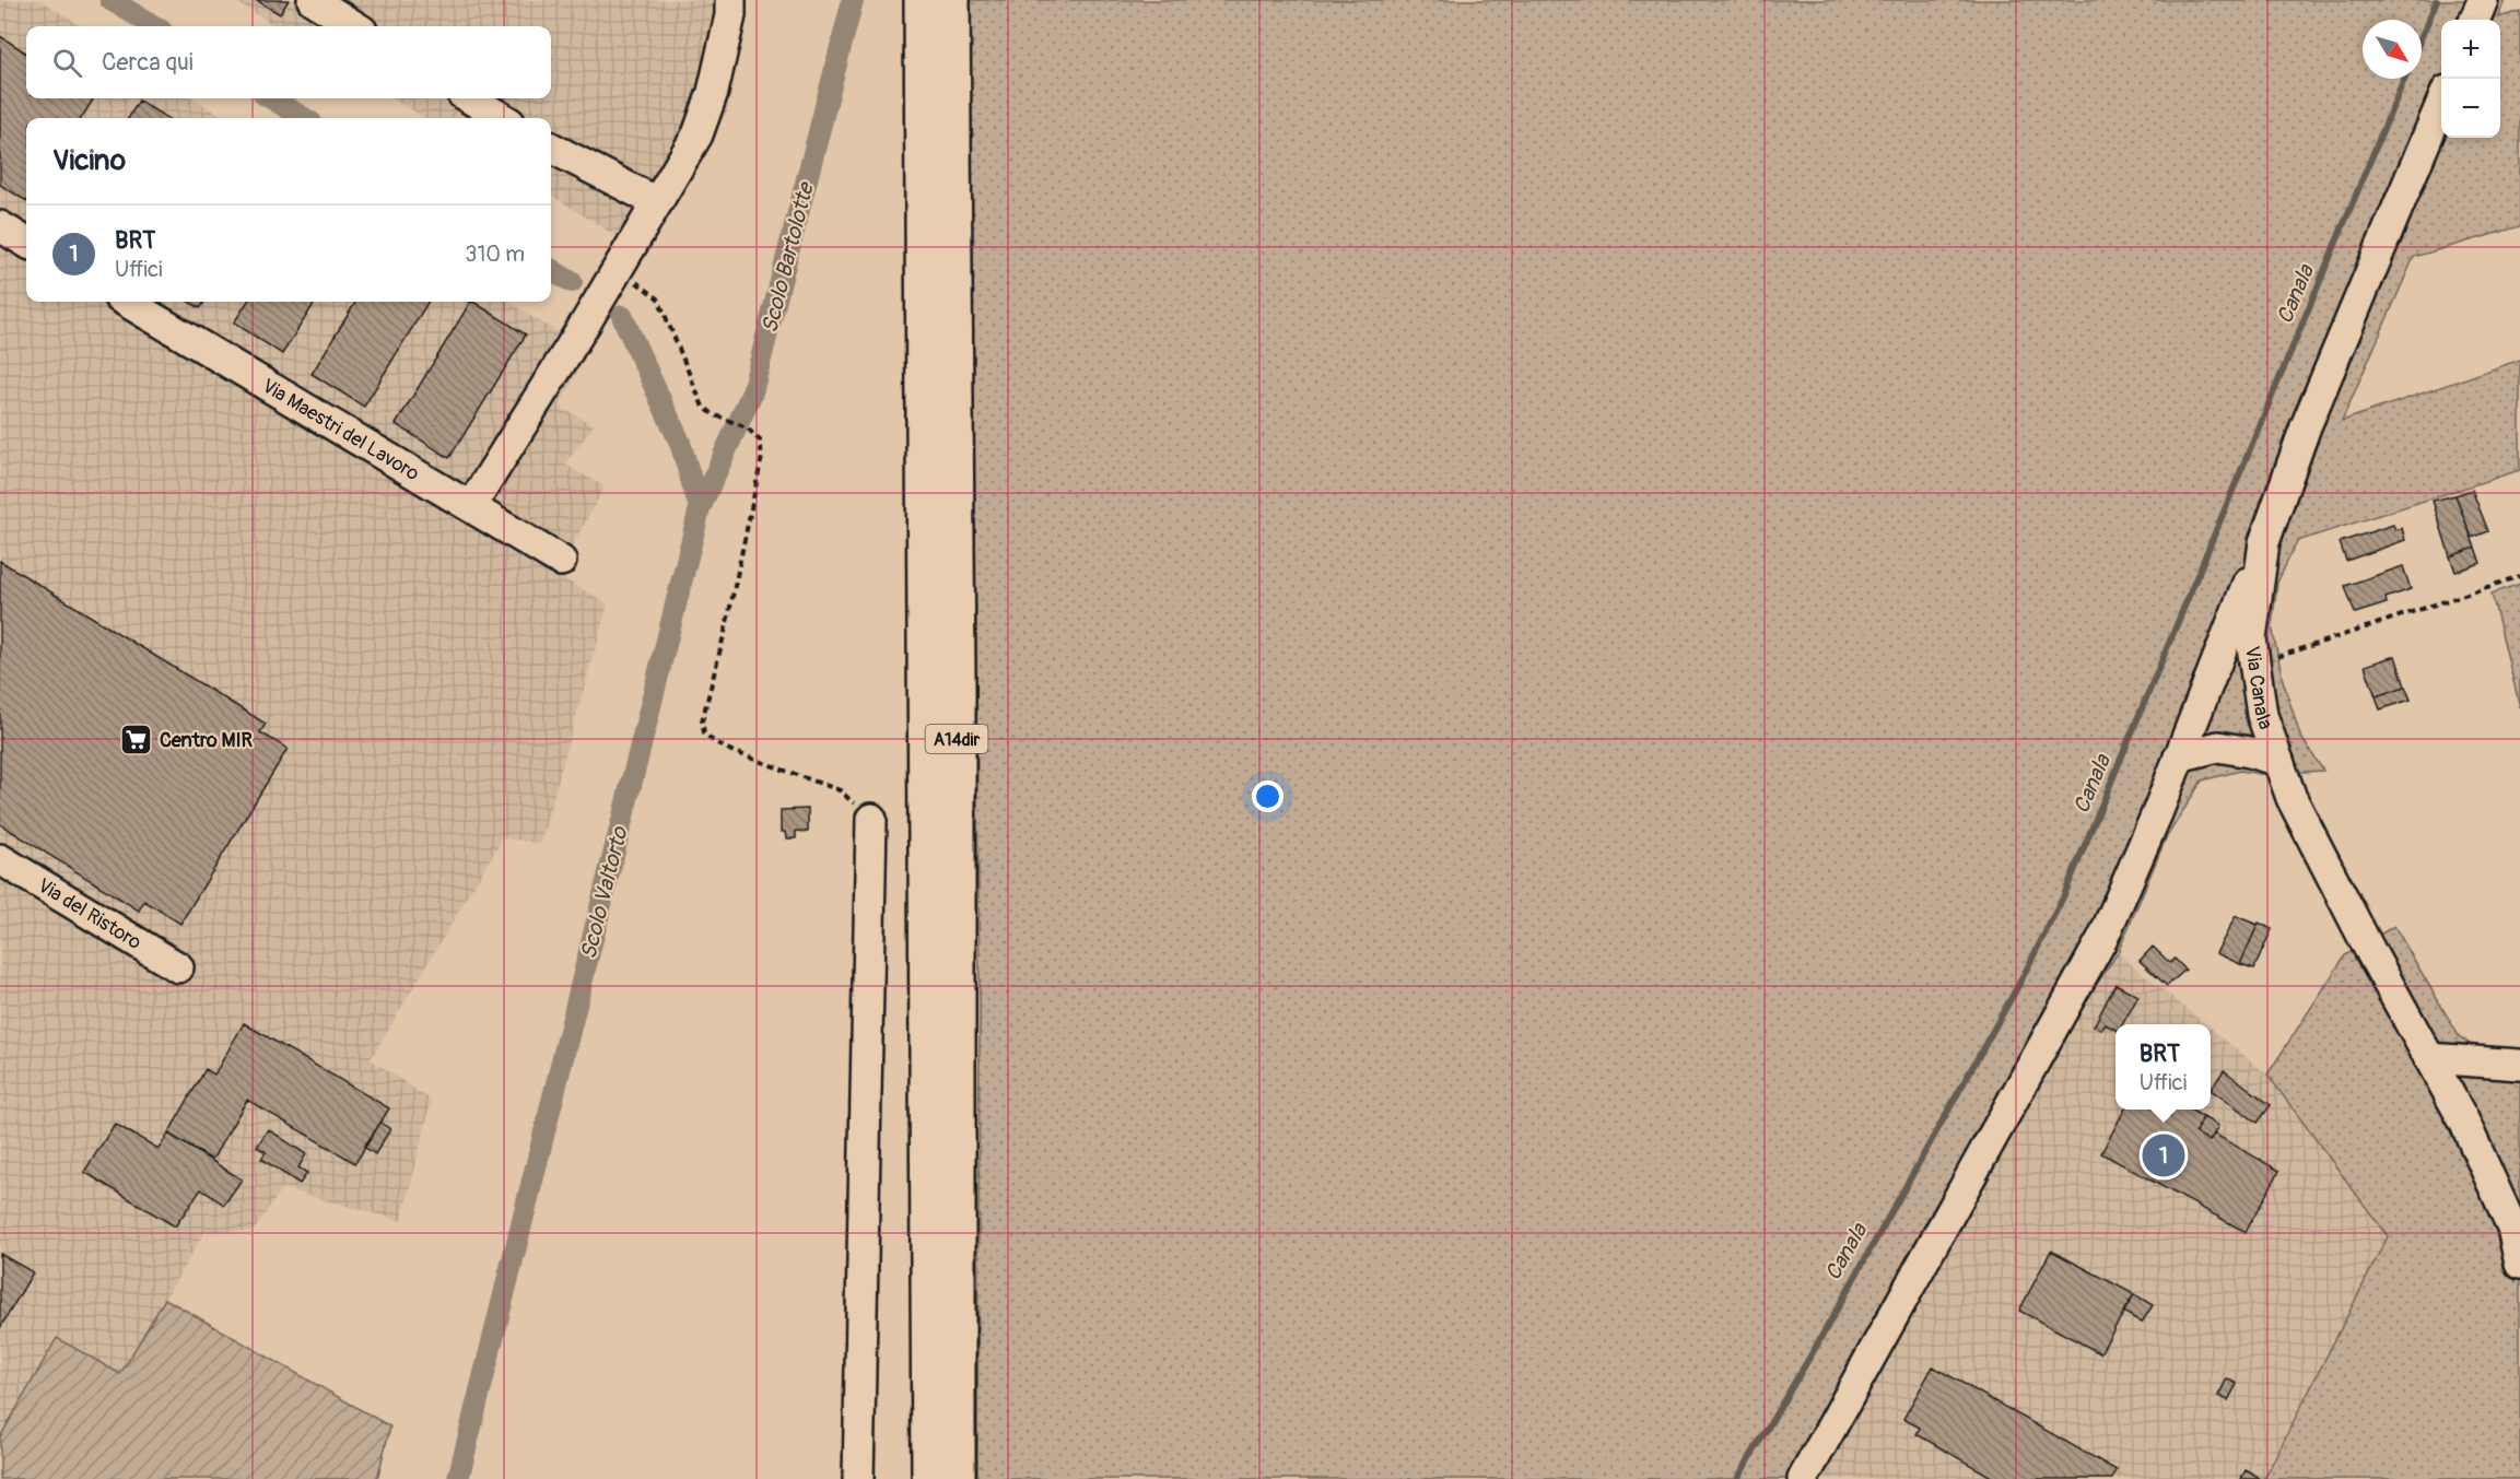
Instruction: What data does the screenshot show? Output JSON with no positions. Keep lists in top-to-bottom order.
{
  "streets": {
    "highway": ["A14dir"],
    "street": ["Via Maestri del Lavoro", "Via Canala", "Via del Ristoro"]
  },
  "water": ["Scolo Bartolotte", "Canala", "Scolo Valtorto"],
  "places": {
    "supermarket": ["Centro MIR"]
  },
  "north": "bottom right",
  "page": {
    "map_buttons": ["+", "−"],
    "search": "Cerca qui",
    "heading": "Vicino",
    "list": [
      {
        "mark": "1",
        "name": "BRT",
        "note": "Uffici",
        "value": "310 m"
      }
    ],
    "popup": ["BRT", "Uffici"],
    "pins": "1"
  }
}
